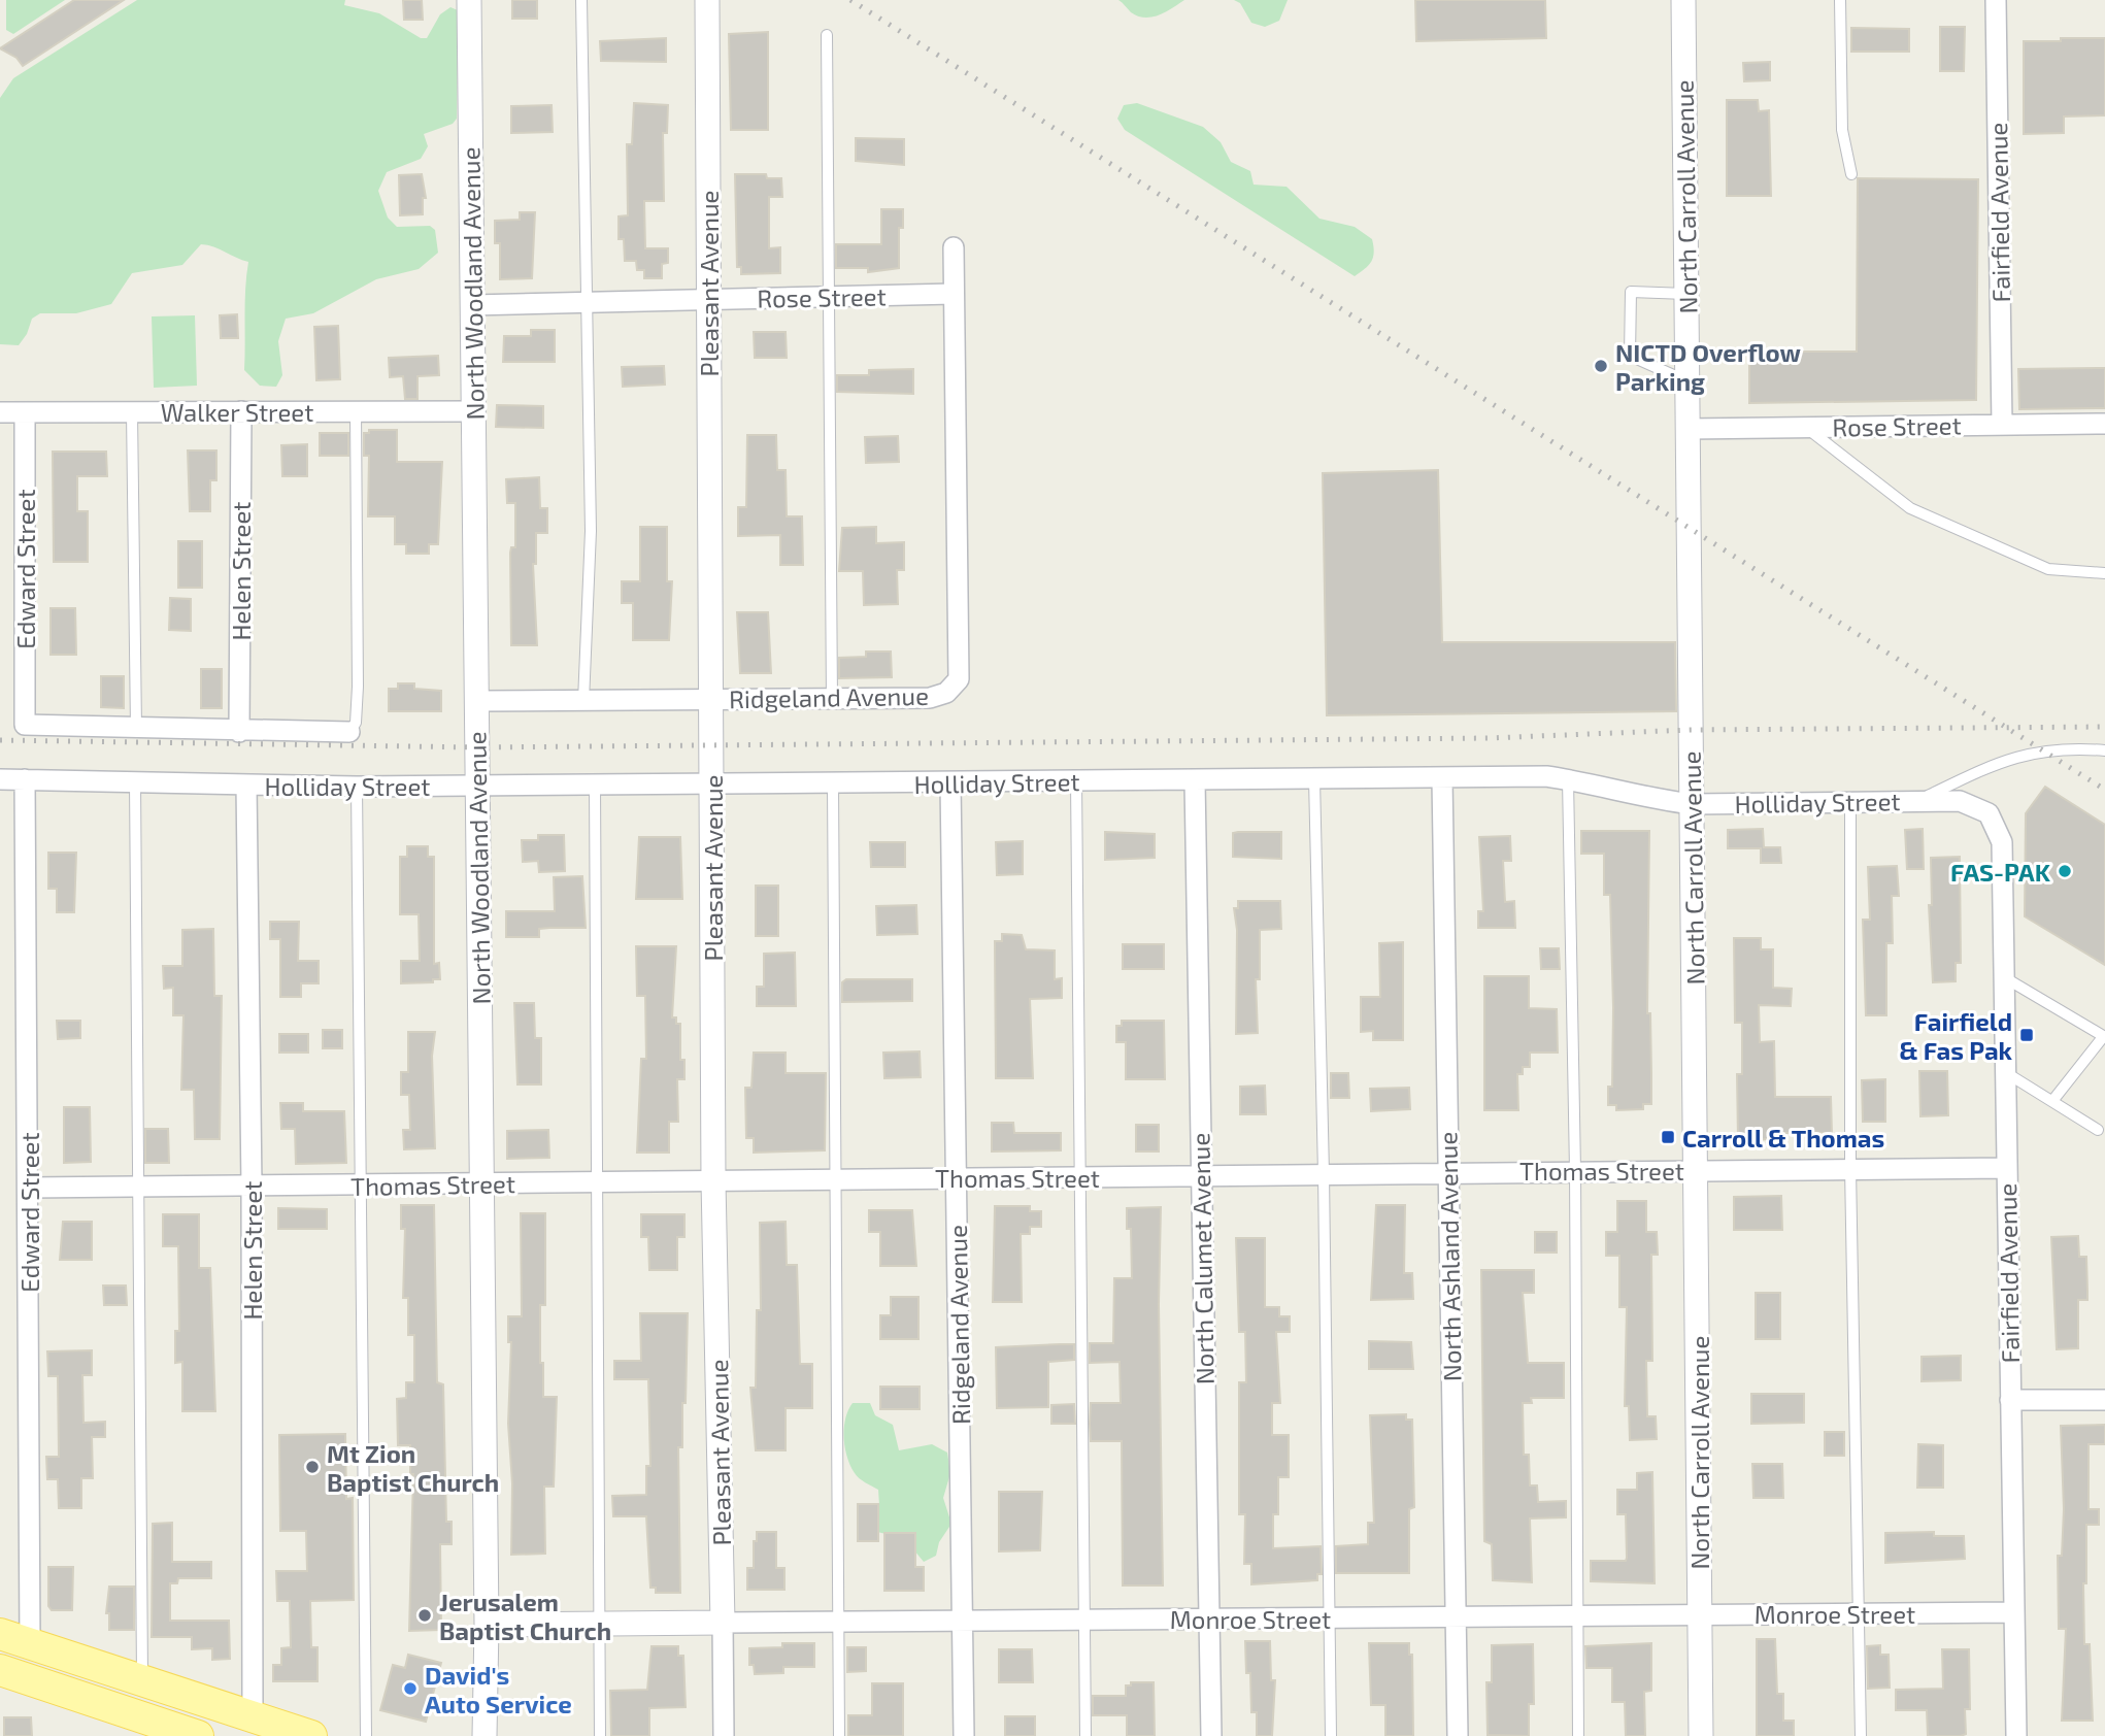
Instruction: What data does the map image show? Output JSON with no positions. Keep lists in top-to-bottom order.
{
  "streets": {
    "street": [
      "North Carroll Avenue",
      "Fairfield Avenue",
      "North Woodland Avenue",
      "Pleasant Avenue",
      "Rose Street",
      "Walker Street",
      "Edward Street",
      "Helen Street",
      "Ridgeland Avenue",
      "Holliday Street",
      "Thomas Street",
      "North Ashland Avenue",
      "North Calumet Avenue",
      "Monroe Street"
    ]
  },
  "crossings": [
    ["North Carroll Avenue", "Rose Street"],
    ["North Carroll Avenue", "Holliday Street"],
    ["North Carroll Avenue", "Thomas Street"],
    ["North Carroll Avenue", "Monroe Street"],
    ["Fairfield Avenue", "Rose Street"],
    ["Fairfield Avenue", "Holliday Street"],
    ["Fairfield Avenue", "Thomas Street"],
    ["Fairfield Avenue", "Monroe Street"],
    ["North Woodland Avenue", "Rose Street"],
    ["North Woodland Avenue", "Walker Street"],
    ["North Woodland Avenue", "Ridgeland Avenue"],
    ["North Woodland Avenue", "Holliday Street"],
    ["North Woodland Avenue", "Thomas Street"],
    ["North Woodland Avenue", "Monroe Street"],
    ["Pleasant Avenue", "Rose Street"],
    ["Pleasant Avenue", "Ridgeland Avenue"],
    ["Pleasant Avenue", "Holliday Street"],
    ["Pleasant Avenue", "Thomas Street"],
    ["Pleasant Avenue", "Monroe Street"],
    ["Rose Street", "Ridgeland Avenue"],
    ["Walker Street", "Edward Street"],
    ["Walker Street", "Helen Street"],
    ["Edward Street", "Holliday Street"],
    ["Edward Street", "Thomas Street"],
    ["Helen Street", "Holliday Street"],
    ["Helen Street", "Thomas Street"],
    ["Ridgeland Avenue", "Holliday Street"],
    ["Ridgeland Avenue", "Thomas Street"],
    ["Ridgeland Avenue", "Monroe Street"],
    ["Holliday Street", "North Ashland Avenue"],
    ["Holliday Street", "North Calumet Avenue"],
    ["Thomas Street", "North Ashland Avenue"],
    ["Thomas Street", "North Calumet Avenue"],
    ["North Ashland Avenue", "Monroe Street"],
    ["North Calumet Avenue", "Monroe Street"]
  ],
  "places": {
    "other": [
      "NICTD Overflow Parking",
      "FAS-PAK",
      "Mt Zion Baptist Church",
      "Jerusalem Baptist Church",
      "David's Auto Service"
    ],
    "transit": ["Fairfield & Fas Pak", "Carroll & Thomas"]
  }
}
